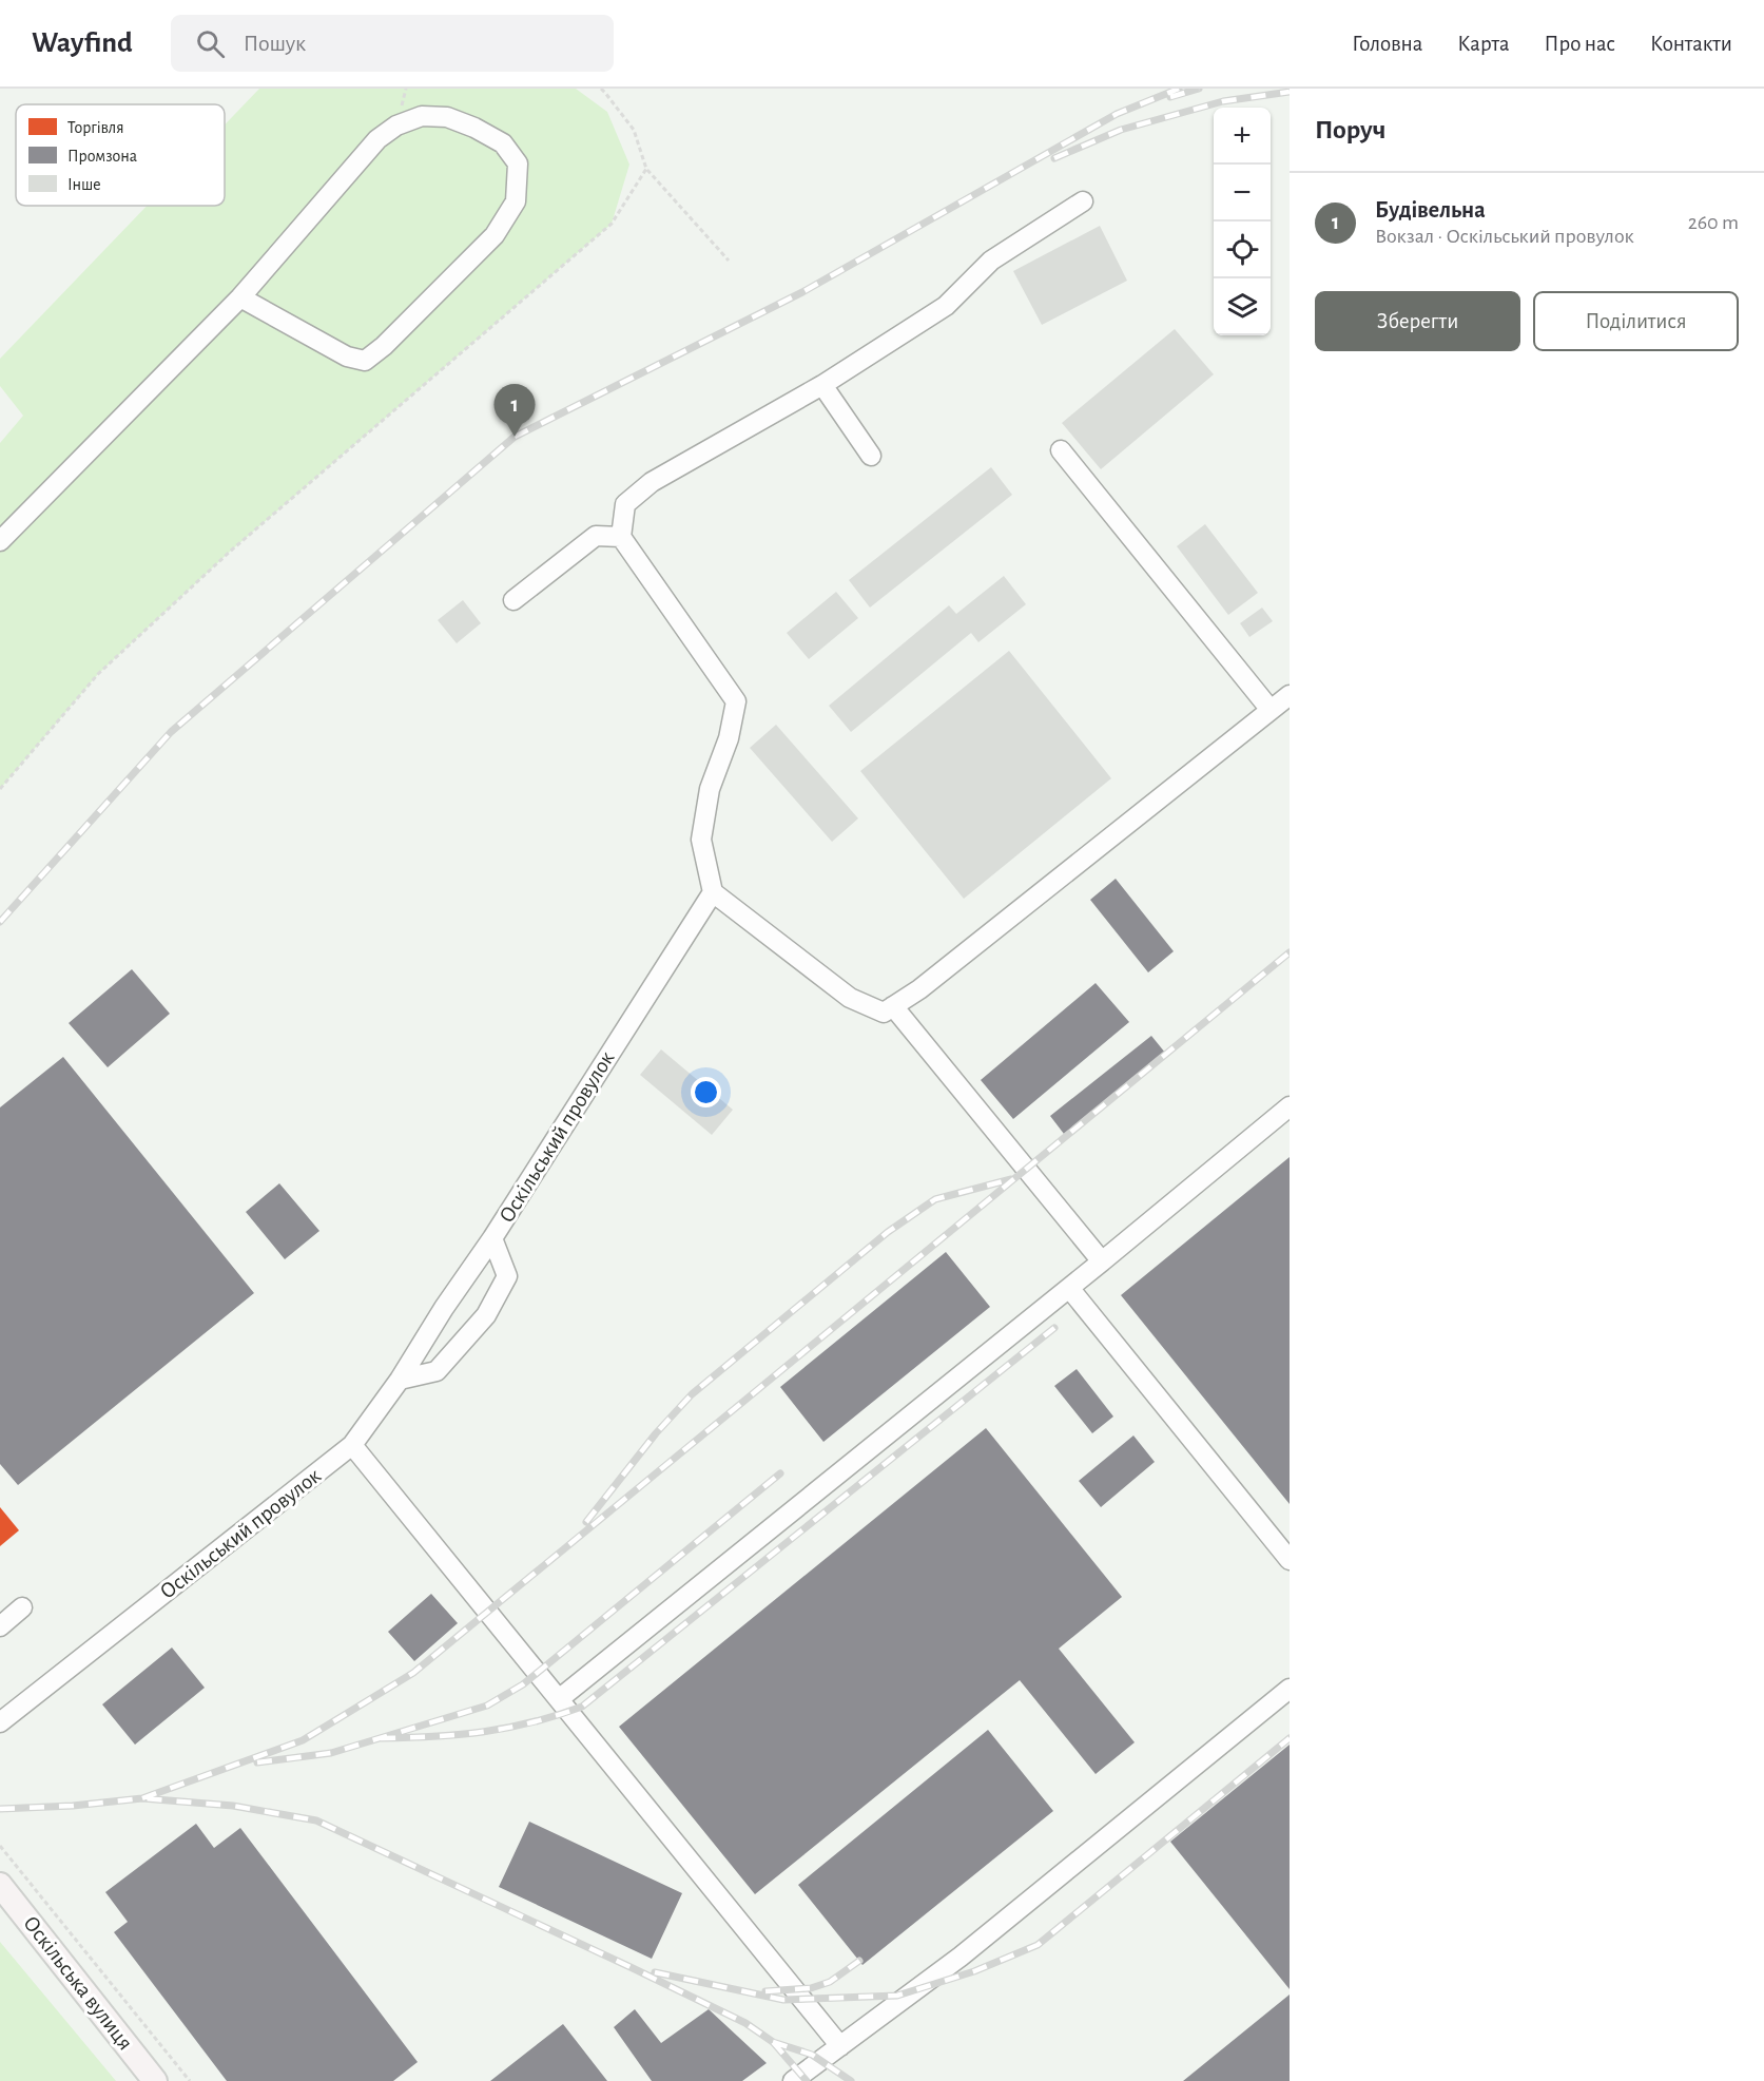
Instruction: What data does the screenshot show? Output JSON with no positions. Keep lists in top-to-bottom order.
{
  "streets": {
    "main road": ["Оскільська вулиця"],
    "street": ["Оскільський провулок"]
  },
  "legend": ["Торгівля", "Промзона", "Інше"],
  "page": {
    "header": "Wayfind",
    "search": "Пошук",
    "nav": [
      "Головна",
      "Карта",
      "Про нас",
      "Контакти"
    ],
    "heading": "Поруч",
    "map_buttons": ["+", "−"],
    "list": [
      {
        "mark": "1",
        "name": "Будівельна",
        "note": "Вокзал · Оскільський провулок",
        "value": "260 m"
      }
    ],
    "buttons": ["Зберегти", "Поділитися"],
    "pins": "1"
  }
}
